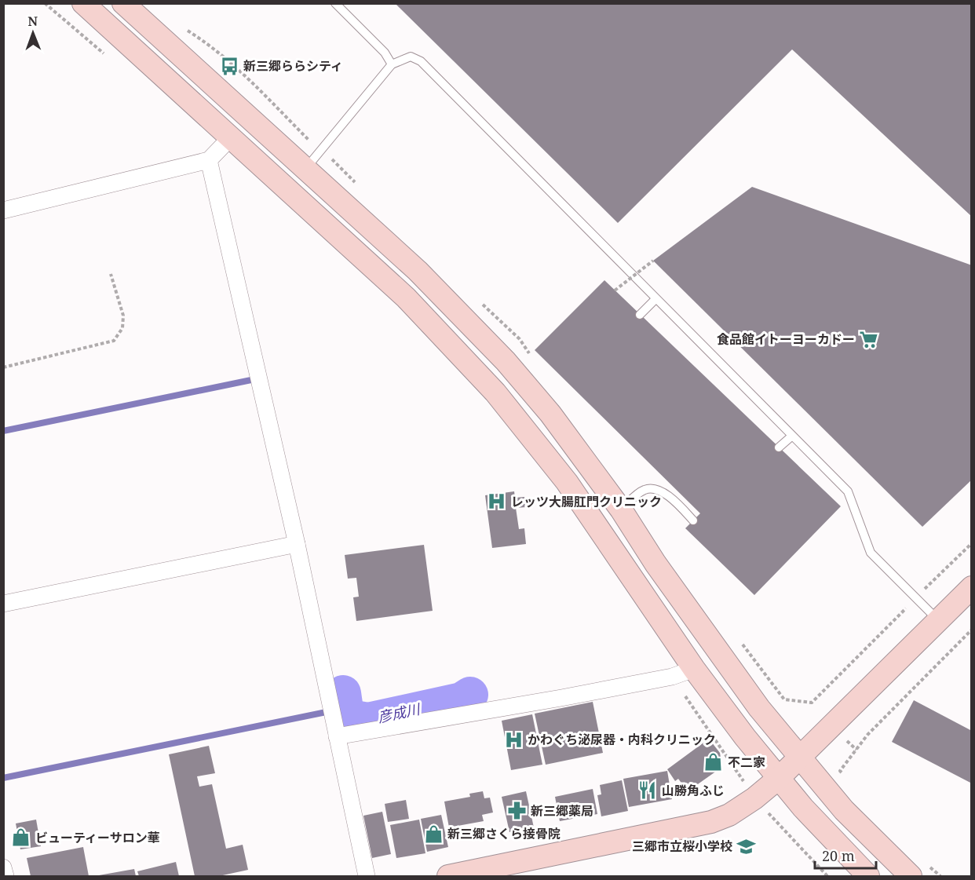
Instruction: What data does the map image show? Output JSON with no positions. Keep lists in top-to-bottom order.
{
  "water": ["彦成川"],
  "places": {
    "bus stop": ["新三郷ららシティ"],
    "supermarket": ["食品館イトーヨーカドー"],
    "hospital": ["レッツ大腸肛門クリニック", "かわぐち泌尿器・内科クリニック"],
    "shop": ["不二家", "新三郷さくら接骨院", "ビューティーサロン華"],
    "restaurant": ["山勝角ふじ"],
    "pharmacy": ["新三郷薬局"],
    "school or university": ["三郷市立桜小学校"]
  },
  "scale_bar": "20 m",
  "north": "top"
}
